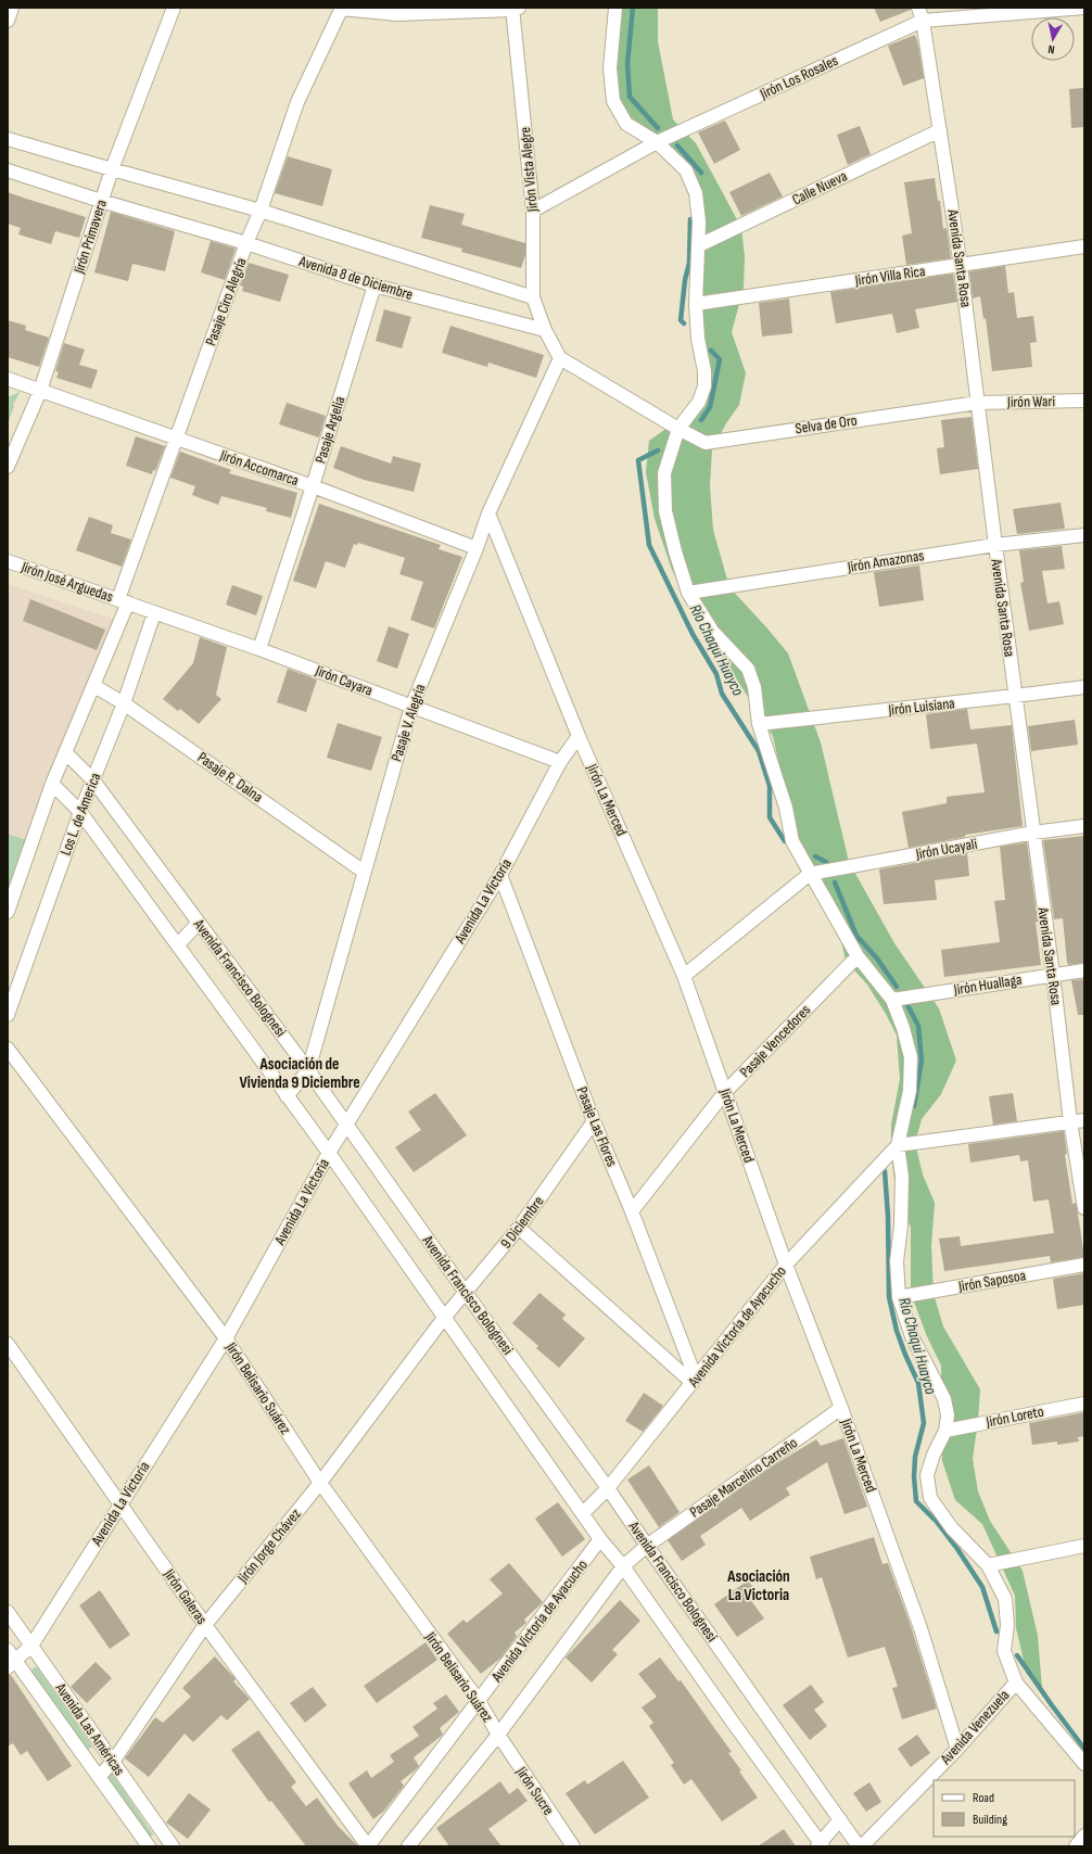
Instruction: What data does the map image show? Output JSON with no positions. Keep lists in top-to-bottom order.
{
  "streets": {
    "street": [
      "Jirón Los Rosales",
      "Jirón Vista Alegre",
      "Calle Nueva",
      "Jirón Primavera",
      "Avenida Santa Rosa",
      "Jirón Villa Rica",
      "Avenida 8 de Diciembre",
      "Pasaje Ciro Alegría",
      "Jirón Wari",
      "Selva de Oro",
      "Pasaje Argelia",
      "Jirón Accomarca",
      "Jirón Amazonas",
      "Jirón José Arguedas",
      "Jirón Cayara",
      "Jirón Luisiana",
      "Pasaje V. Alegría",
      "Pasaje R. Dalna",
      "Jirón La Merced",
      "Los L. de America",
      "Jirón Ucayali",
      "Avenida La Victoria",
      "Avenida Francisco Bolognesi",
      "Jirón Huallaga",
      "Pasaje Vencedores",
      "Pasaje Las Flores",
      "9 Diciembre",
      "Jirón Saposoa",
      "Avenida Victoria de Ayacucho",
      "Jirón Belisario Suárez",
      "Jirón Loreto",
      "Pasaje Marcelino Carreño",
      "Jirón Jorge Chávez",
      "Jirón Galeras",
      "Avenida Venezuela",
      "Avenida Las Américas",
      "Jirón Sucre"
    ]
  },
  "crossings": [
    ["Jirón Los Rosales", "Jirón Vista Alegre"],
    ["Jirón Los Rosales", "Avenida Santa Rosa"],
    ["Jirón Vista Alegre", "Avenida 8 de Diciembre"],
    ["Calle Nueva", "Avenida Santa Rosa"],
    ["Jirón Primavera", "Avenida 8 de Diciembre"],
    ["Jirón Primavera", "Jirón Accomarca"],
    ["Avenida Santa Rosa", "Jirón Villa Rica"],
    ["Avenida Santa Rosa", "Jirón Wari"],
    ["Avenida Santa Rosa", "Selva de Oro"],
    ["Avenida Santa Rosa", "Jirón Amazonas"],
    ["Avenida Santa Rosa", "Jirón Luisiana"],
    ["Avenida Santa Rosa", "Jirón Ucayali"],
    ["Avenida Santa Rosa", "Jirón Huallaga"],
    ["Avenida 8 de Diciembre", "Pasaje Ciro Alegría"],
    ["Avenida 8 de Diciembre", "Pasaje Argelia"],
    ["Pasaje Ciro Alegría", "Jirón Accomarca"],
    ["Pasaje Ciro Alegría", "Jirón José Arguedas"],
    ["Pasaje Ciro Alegría", "Jirón Cayara"],
    ["Jirón Wari", "Selva de Oro"],
    ["Pasaje Argelia", "Jirón Accomarca"],
    ["Pasaje Argelia", "Jirón Cayara"],
    ["Jirón Accomarca", "Pasaje V. Alegría"],
    ["Jirón José Arguedas", "Jirón Cayara"],
    ["Jirón Cayara", "Pasaje V. Alegría"],
    ["Jirón Cayara", "Los L. de America"],
    ["Jirón Cayara", "Avenida La Victoria"],
    ["Pasaje V. Alegría", "Pasaje R. Dalna"],
    ["Pasaje V. Alegría", "Jirón La Merced"],
    ["Pasaje V. Alegría", "Avenida Francisco Bolognesi"],
    ["Pasaje R. Dalna", "Los L. de America"],
    ["Jirón La Merced", "Avenida La Victoria"],
    ["Jirón La Merced", "Pasaje Vencedores"],
    ["Jirón La Merced", "Avenida Victoria de Ayacucho"],
    ["Jirón La Merced", "Pasaje Marcelino Carreño"],
    ["Jirón La Merced", "Avenida Venezuela"],
    ["Los L. de America", "Avenida Francisco Bolognesi"],
    ["Avenida La Victoria", "Avenida Francisco Bolognesi"],
    ["Avenida La Victoria", "Pasaje Las Flores"],
    ["Avenida La Victoria", "Jirón Belisario Suárez"],
    ["Avenida La Victoria", "Jirón Galeras"],
    ["Avenida La Victoria", "Avenida Las Américas"],
    ["Avenida Francisco Bolognesi", "9 Diciembre"],
    ["Avenida Francisco Bolognesi", "Avenida Victoria de Ayacucho"],
    ["Avenida Francisco Bolognesi", "Pasaje Marcelino Carreño"],
    ["Avenida Francisco Bolognesi", "Jirón Jorge Chávez"],
    ["Avenida Francisco Bolognesi", "Avenida Venezuela"],
    ["Pasaje Vencedores", "Pasaje Las Flores"],
    ["Pasaje Las Flores", "9 Diciembre"],
    ["Pasaje Las Flores", "Avenida Victoria de Ayacucho"],
    ["9 Diciembre", "Jirón Jorge Chávez"],
    ["Avenida Victoria de Ayacucho", "Jirón Belisario Suárez"],
    ["Avenida Victoria de Ayacucho", "Jirón Galeras"],
    ["Jirón Belisario Suárez", "Jirón Jorge Chávez"],
    ["Jirón Belisario Suárez", "Jirón Sucre"],
    ["Jirón Jorge Chávez", "Jirón Galeras"],
    ["Jirón Jorge Chávez", "Avenida Las Américas"]
  ],
  "districts": ["Asociación de Vivienda 9 Diciembre", "Asociación La Victoria"],
  "water": ["Río Chaqui Huayco"],
  "legend": ["Road", "Building"],
  "north": "bottom"
}
